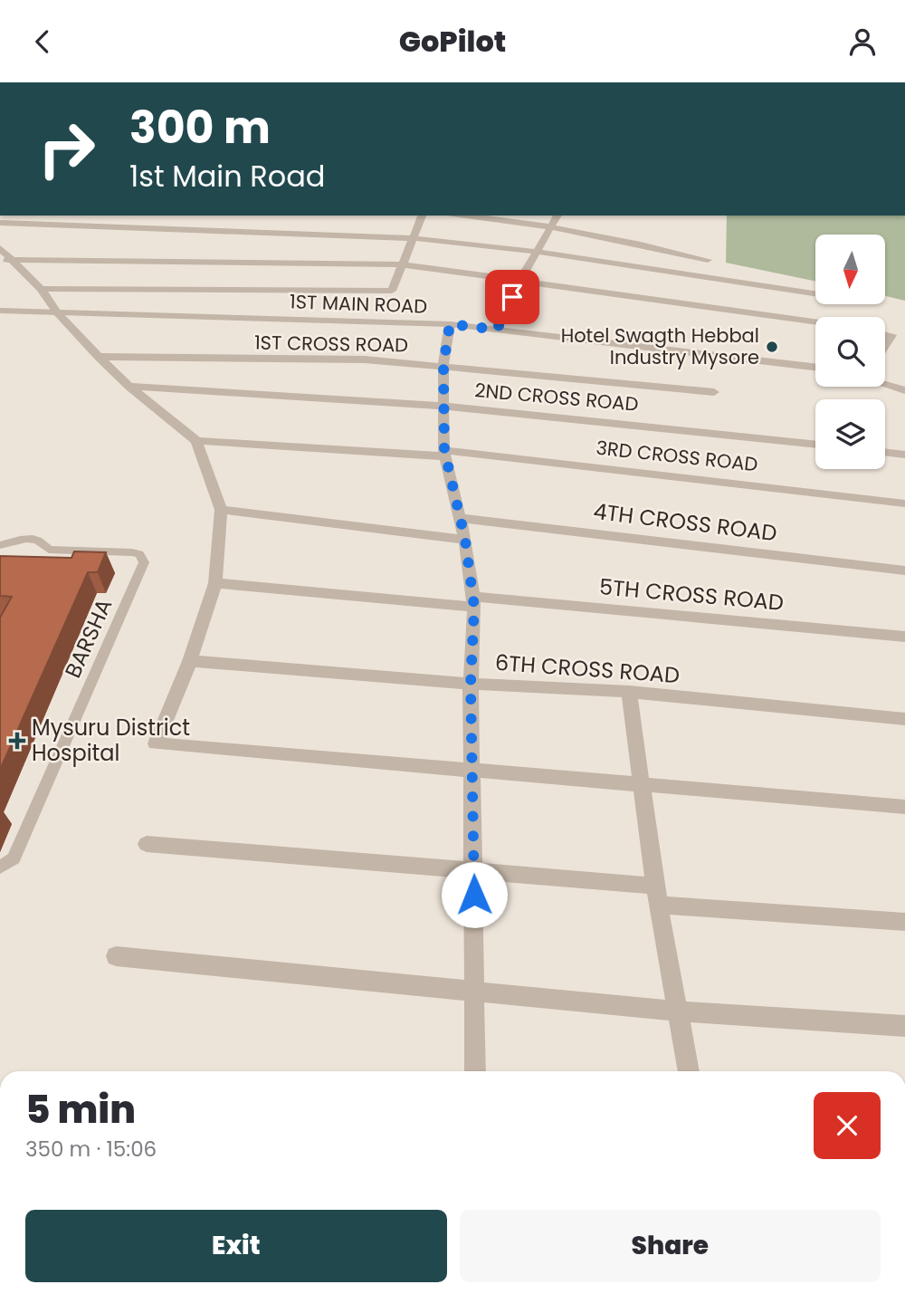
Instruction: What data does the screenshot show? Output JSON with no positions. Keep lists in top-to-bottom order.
{
  "streets": {
    "street": [
      "1ST MAIN ROAD",
      "1ST CROSS ROAD",
      "2ND CROSS ROAD",
      "3RD CROSS ROAD",
      "4TH CROSS ROAD",
      "5TH CROSS ROAD",
      "6TH CROSS ROAD"
    ],
    "lane": ["BARSHA"]
  },
  "places": {
    "other": ["Hotel Swagth Hebbal Industry Mysore"],
    "health": ["Mysuru District Hospital"]
  },
  "north": "bottom",
  "page": {
    "header": "GoPilot",
    "turn": ["300 m", "1st Main Road"],
    "heading": ["5 min", "350 m · 15:06"],
    "buttons": ["Exit", "Share"]
  }
}
